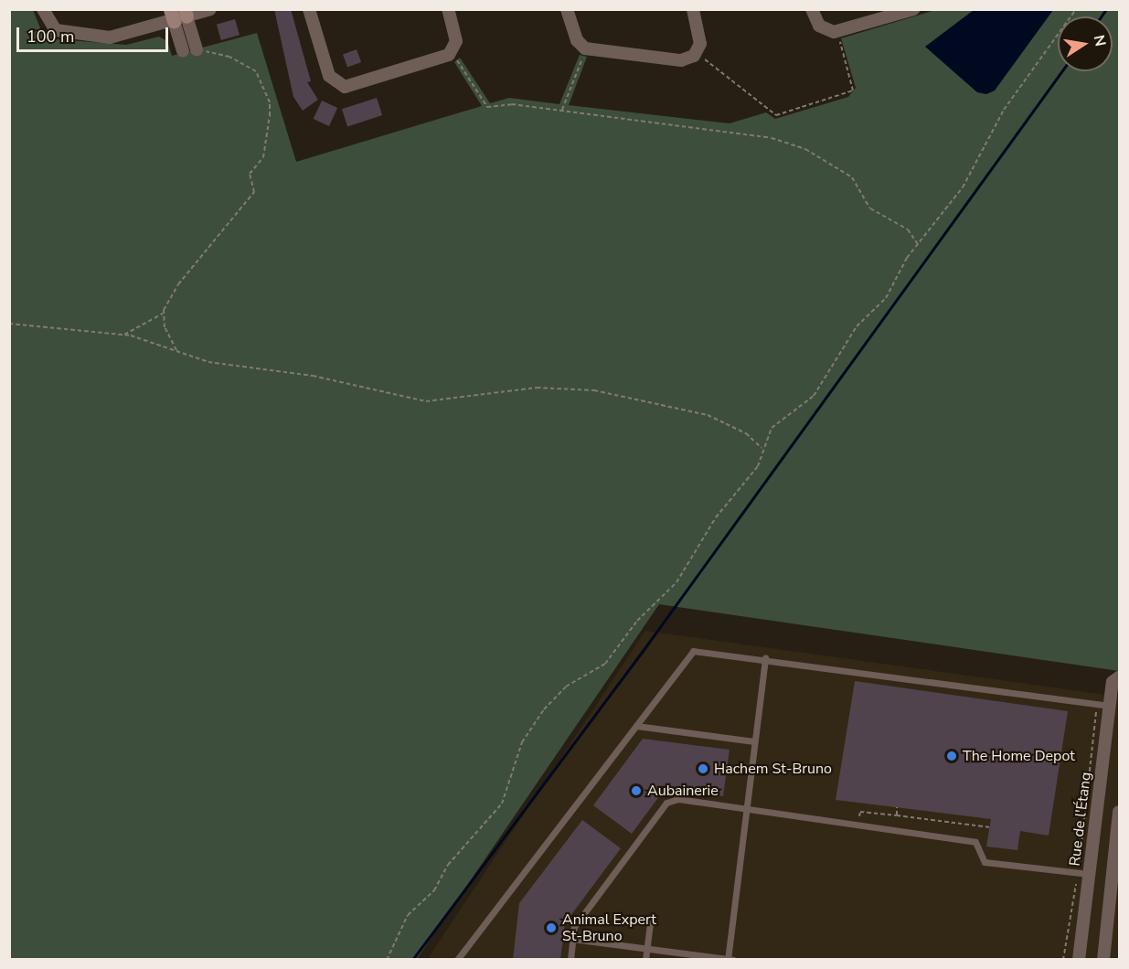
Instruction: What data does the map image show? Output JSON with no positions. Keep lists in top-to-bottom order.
{
  "streets": {
    "street": ["Rue de l'Étang"]
  },
  "places": [
    "The Home Depot",
    "Hachem St-Bruno",
    "Aubainerie",
    "Animal Expert St-Bruno"
  ],
  "scale_bar": "100 m",
  "north": "right"
}
